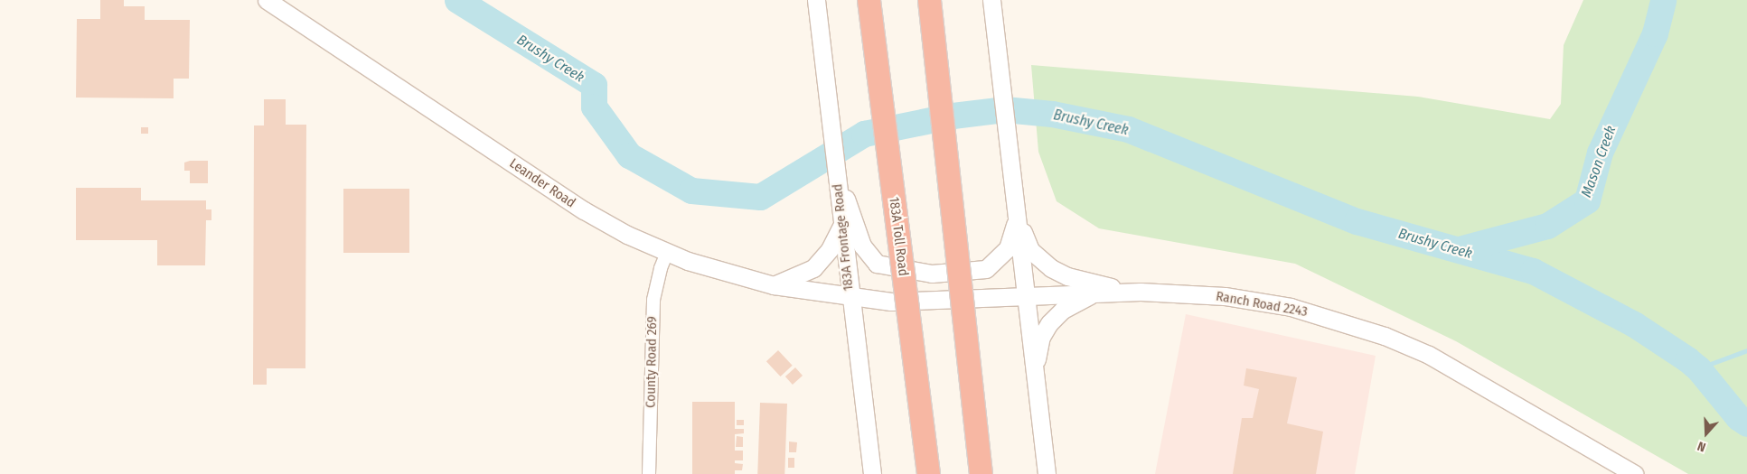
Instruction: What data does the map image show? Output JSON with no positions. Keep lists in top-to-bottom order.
{
  "streets": {
    "highway": ["183A Toll Road"],
    "main road": ["Leander Road", "183A Frontage Road", "Ranch Road 2243"],
    "street": ["County Road 269"]
  },
  "crossings": [
    ["Leander Road", "183A Frontage Road"],
    ["Leander Road", "Ranch Road 2243"],
    ["Leander Road", "County Road 269"],
    ["183A Frontage Road", "Ranch Road 2243"]
  ],
  "water": ["Brushy Creek", "Mason Creek"],
  "north": "bottom"
}
